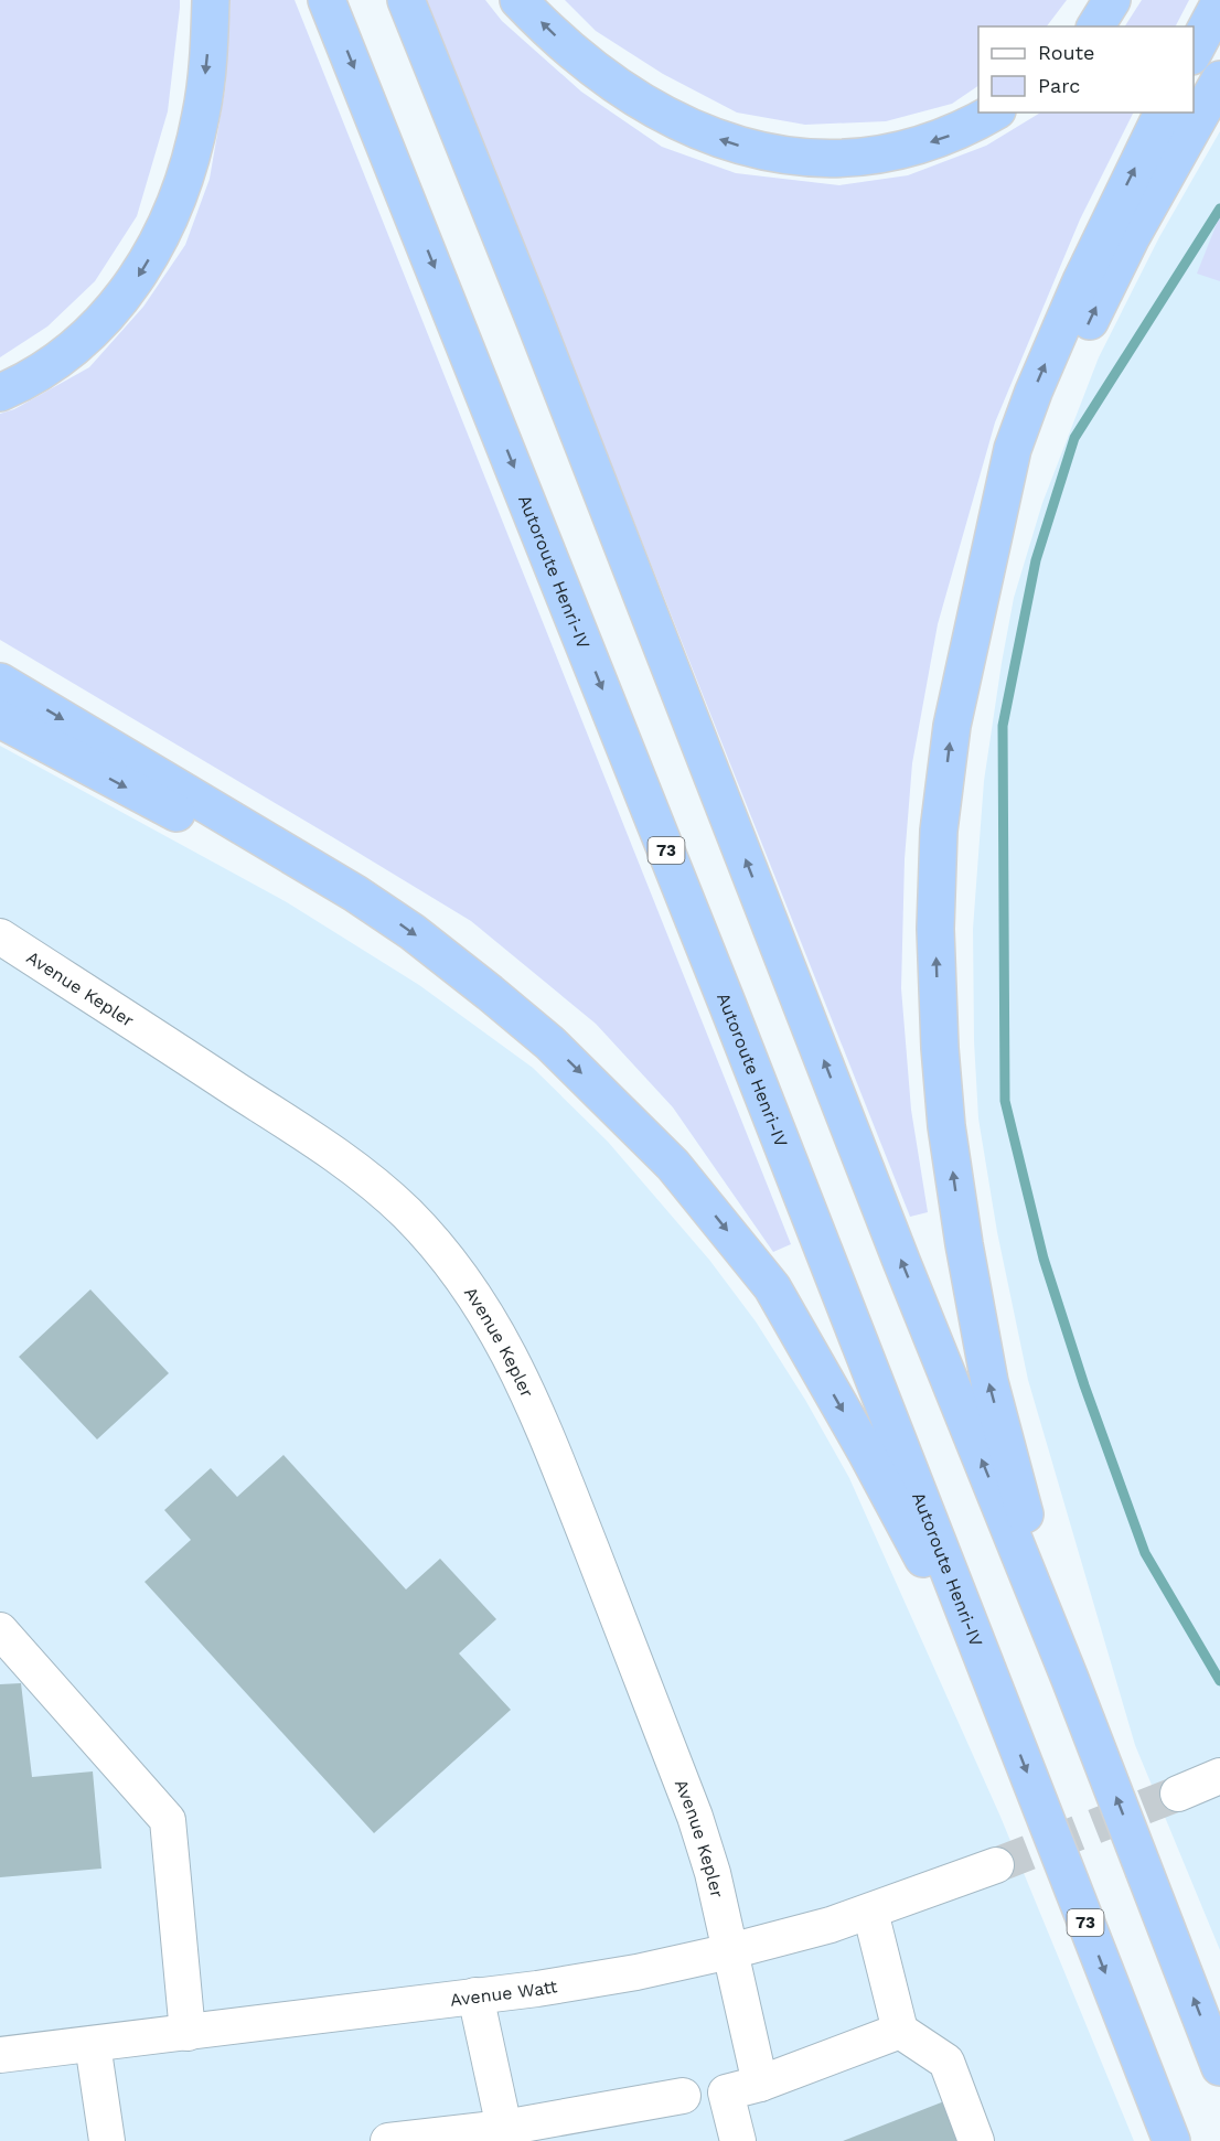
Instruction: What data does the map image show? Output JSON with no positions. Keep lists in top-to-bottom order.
{
  "streets": {
    "highway": ["Autoroute Henri-IV", "73"],
    "street": ["Avenue Kepler", "Avenue Watt"]
  },
  "crossings": [
    ["Avenue Kepler", "Avenue Watt"]
  ],
  "legend": ["Route", "Parc"]
}
